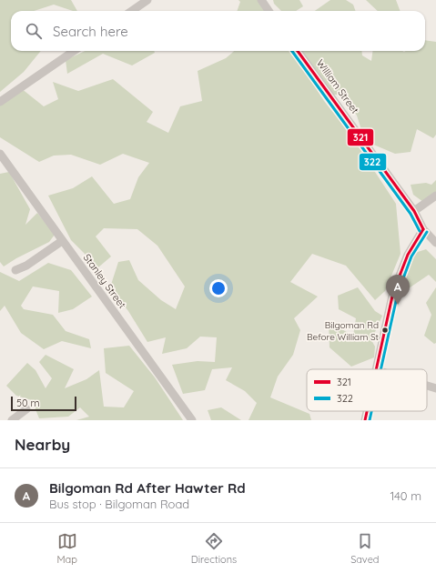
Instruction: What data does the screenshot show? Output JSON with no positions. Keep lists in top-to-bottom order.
{
  "streets": {
    "street": ["William Street", "Stanley Street"]
  },
  "places": ["Bilgoman Rd Before William St"],
  "lines": ["transit line 321", "transit line 322"],
  "legend": ["321", "322"],
  "scale_bar": "50 m",
  "page": {
    "search": "Search here",
    "pins": "A",
    "scale": "50 m",
    "heading": "Nearby",
    "list": [
      {
        "mark": "A",
        "name": "Bilgoman Rd After Hawter Rd",
        "note": "Bus stop · Bilgoman Road",
        "value": "140 m"
      }
    ],
    "nav": ["Map", "Directions", "Saved"]
  }
}
